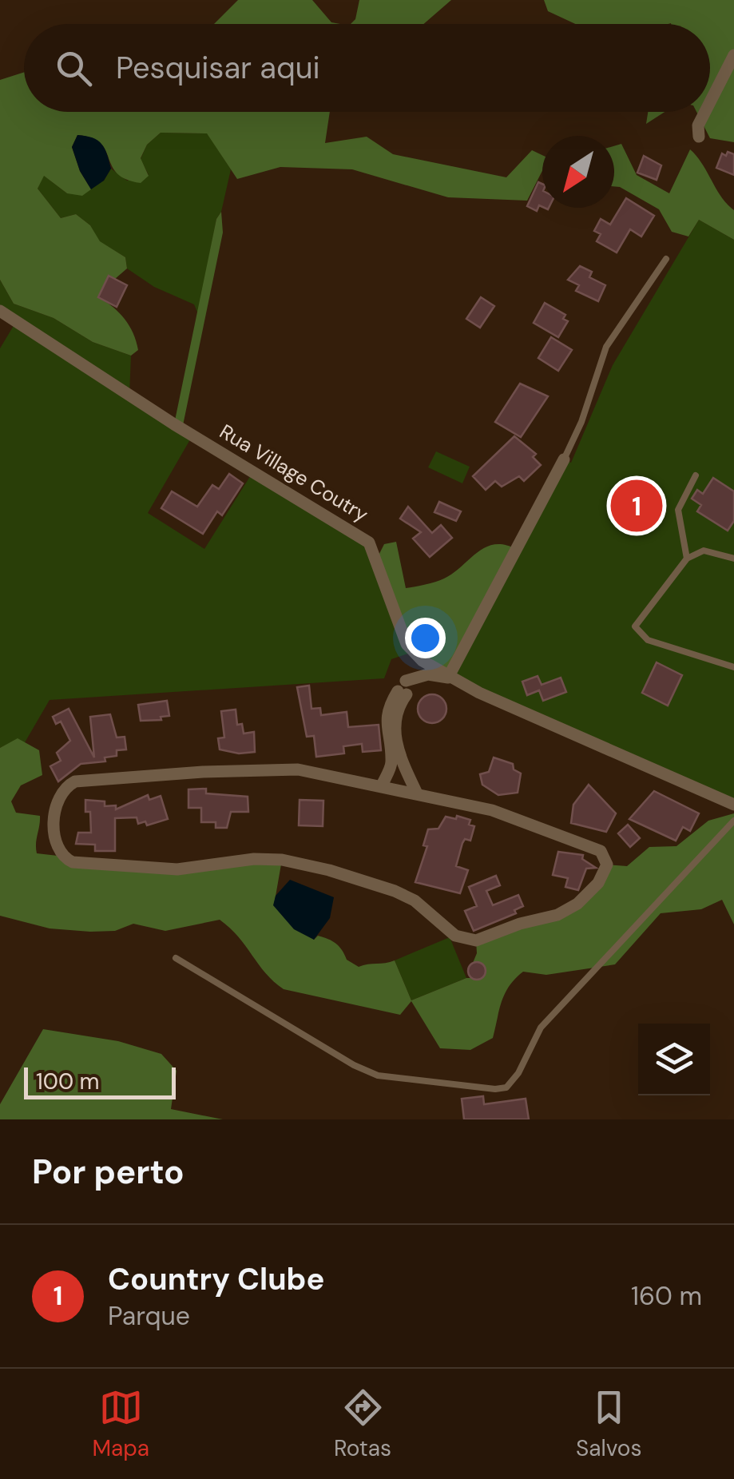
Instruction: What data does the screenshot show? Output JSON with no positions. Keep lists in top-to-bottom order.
{
  "streets": {
    "street": ["Rua Village Coutry"]
  },
  "scale_bar": "100 m",
  "north": "bottom left",
  "page": {
    "search": "Pesquisar aqui",
    "pins": "1",
    "scale": "100 m",
    "heading": "Por perto",
    "list": [
      {
        "mark": "1",
        "name": "Country Clube",
        "note": "Parque",
        "value": "160 m"
      }
    ],
    "nav": ["Mapa", "Rotas", "Salvos"]
  }
}
